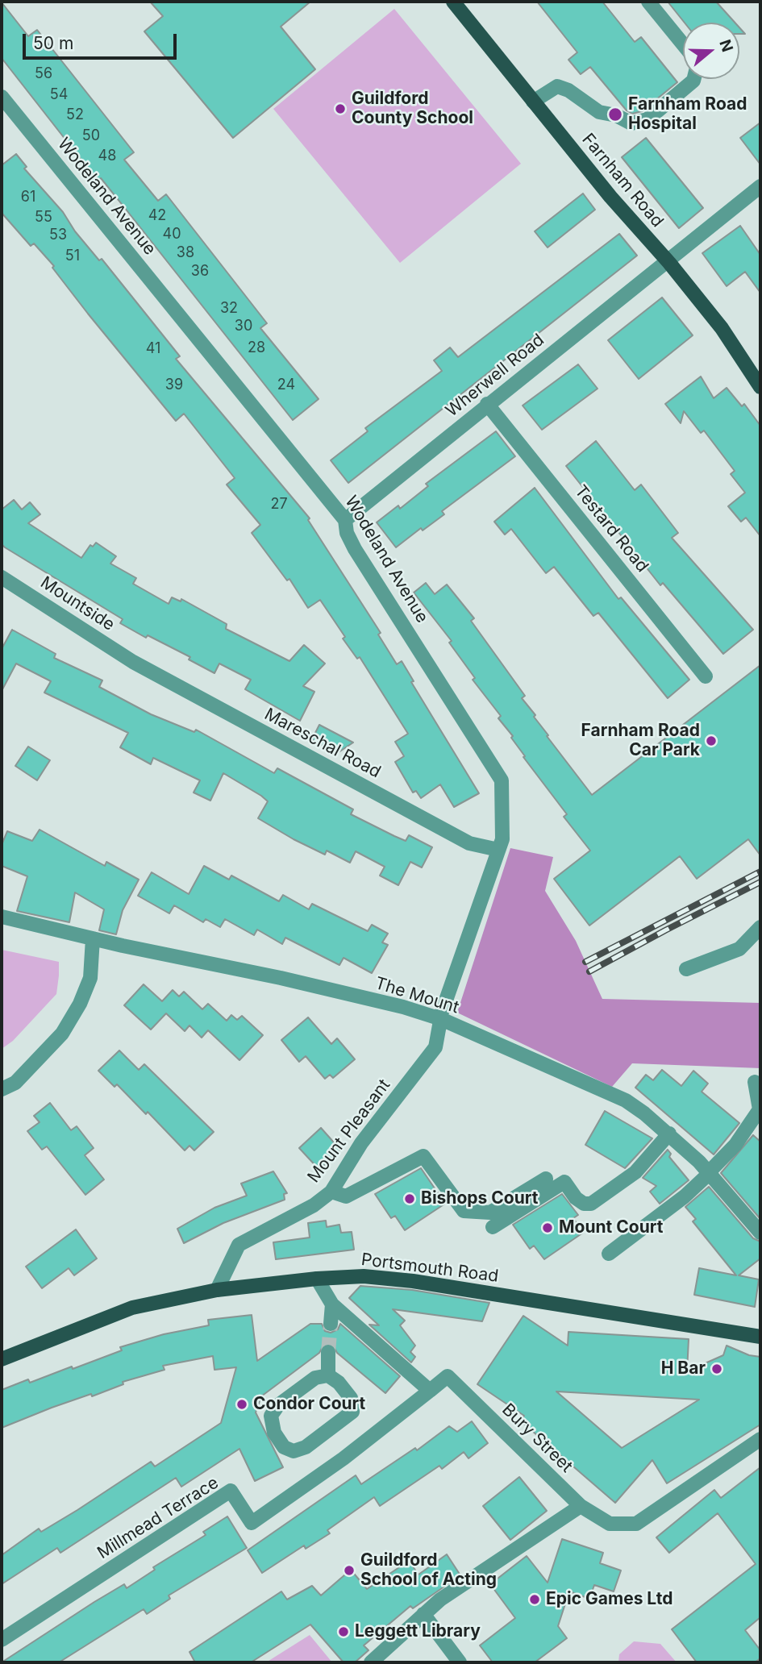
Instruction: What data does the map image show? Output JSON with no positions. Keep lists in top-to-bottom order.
{
  "streets": {
    "main road": ["Farnham Road", "Portsmouth Road"],
    "street": [
      "Wodeland Avenue",
      "Wherwell Road",
      "Testard Road",
      "Mountside",
      "Mareschal Road",
      "The Mount",
      "Mount Pleasant",
      "Bury Street",
      "Millmead Terrace"
    ]
  },
  "crossings": [
    ["Farnham Road", "Wherwell Road"],
    ["Wodeland Avenue", "Wherwell Road"],
    ["Wodeland Avenue", "Mareschal Road"],
    ["Wodeland Avenue", "The Mount"],
    ["Wodeland Avenue", "Mount Pleasant"],
    ["Wherwell Road", "Testard Road"],
    ["Mountside", "Mareschal Road"],
    ["The Mount", "Mount Pleasant"],
    ["Mount Pleasant", "Portsmouth Road"],
    ["Bury Street", "Millmead Terrace"]
  ],
  "places": [
    "Guildford County School",
    "Farnham Road Hospital",
    "Farnham Road Car Park",
    "Bishops Court",
    "Mount Court",
    "H Bar",
    "Condor Court",
    "Guildford School of Acting",
    "Epic Games Ltd",
    "Leggett Library"
  ],
  "house_numbers": [
    "56",
    "54",
    "52",
    "50",
    "48",
    "61",
    "42",
    "55",
    "40",
    "53",
    "38",
    "51",
    "36",
    "32",
    "30",
    "28",
    "41",
    "39",
    "24",
    "27"
  ],
  "scale_bar": "50 m",
  "north": "right"
}
